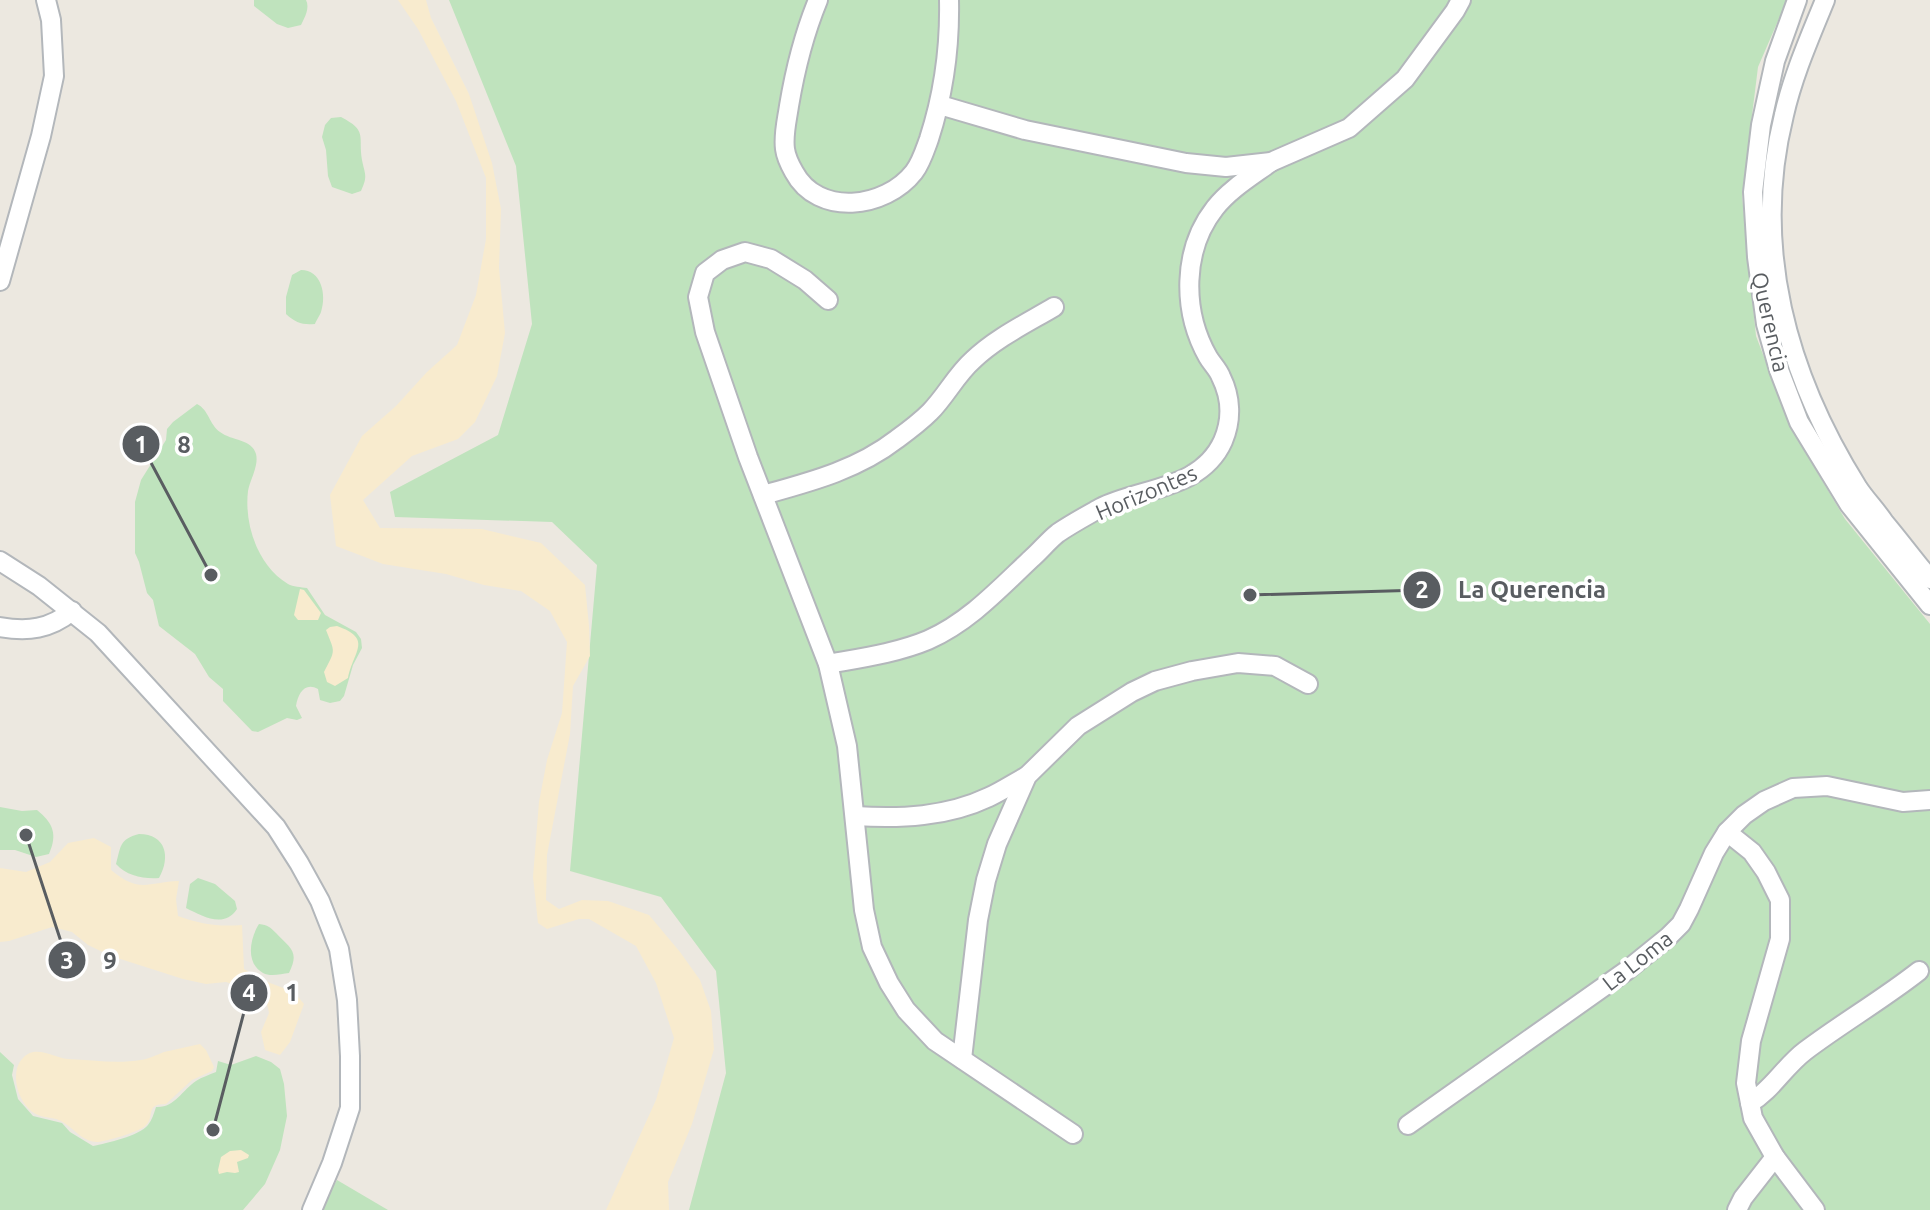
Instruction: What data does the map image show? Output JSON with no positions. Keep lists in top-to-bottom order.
{
  "streets": {
    "street": ["Querencia", "Horizontes", "La Loma"]
  },
  "places": [
    "8",
    "La Querencia",
    "9",
    "1"
  ]
}
